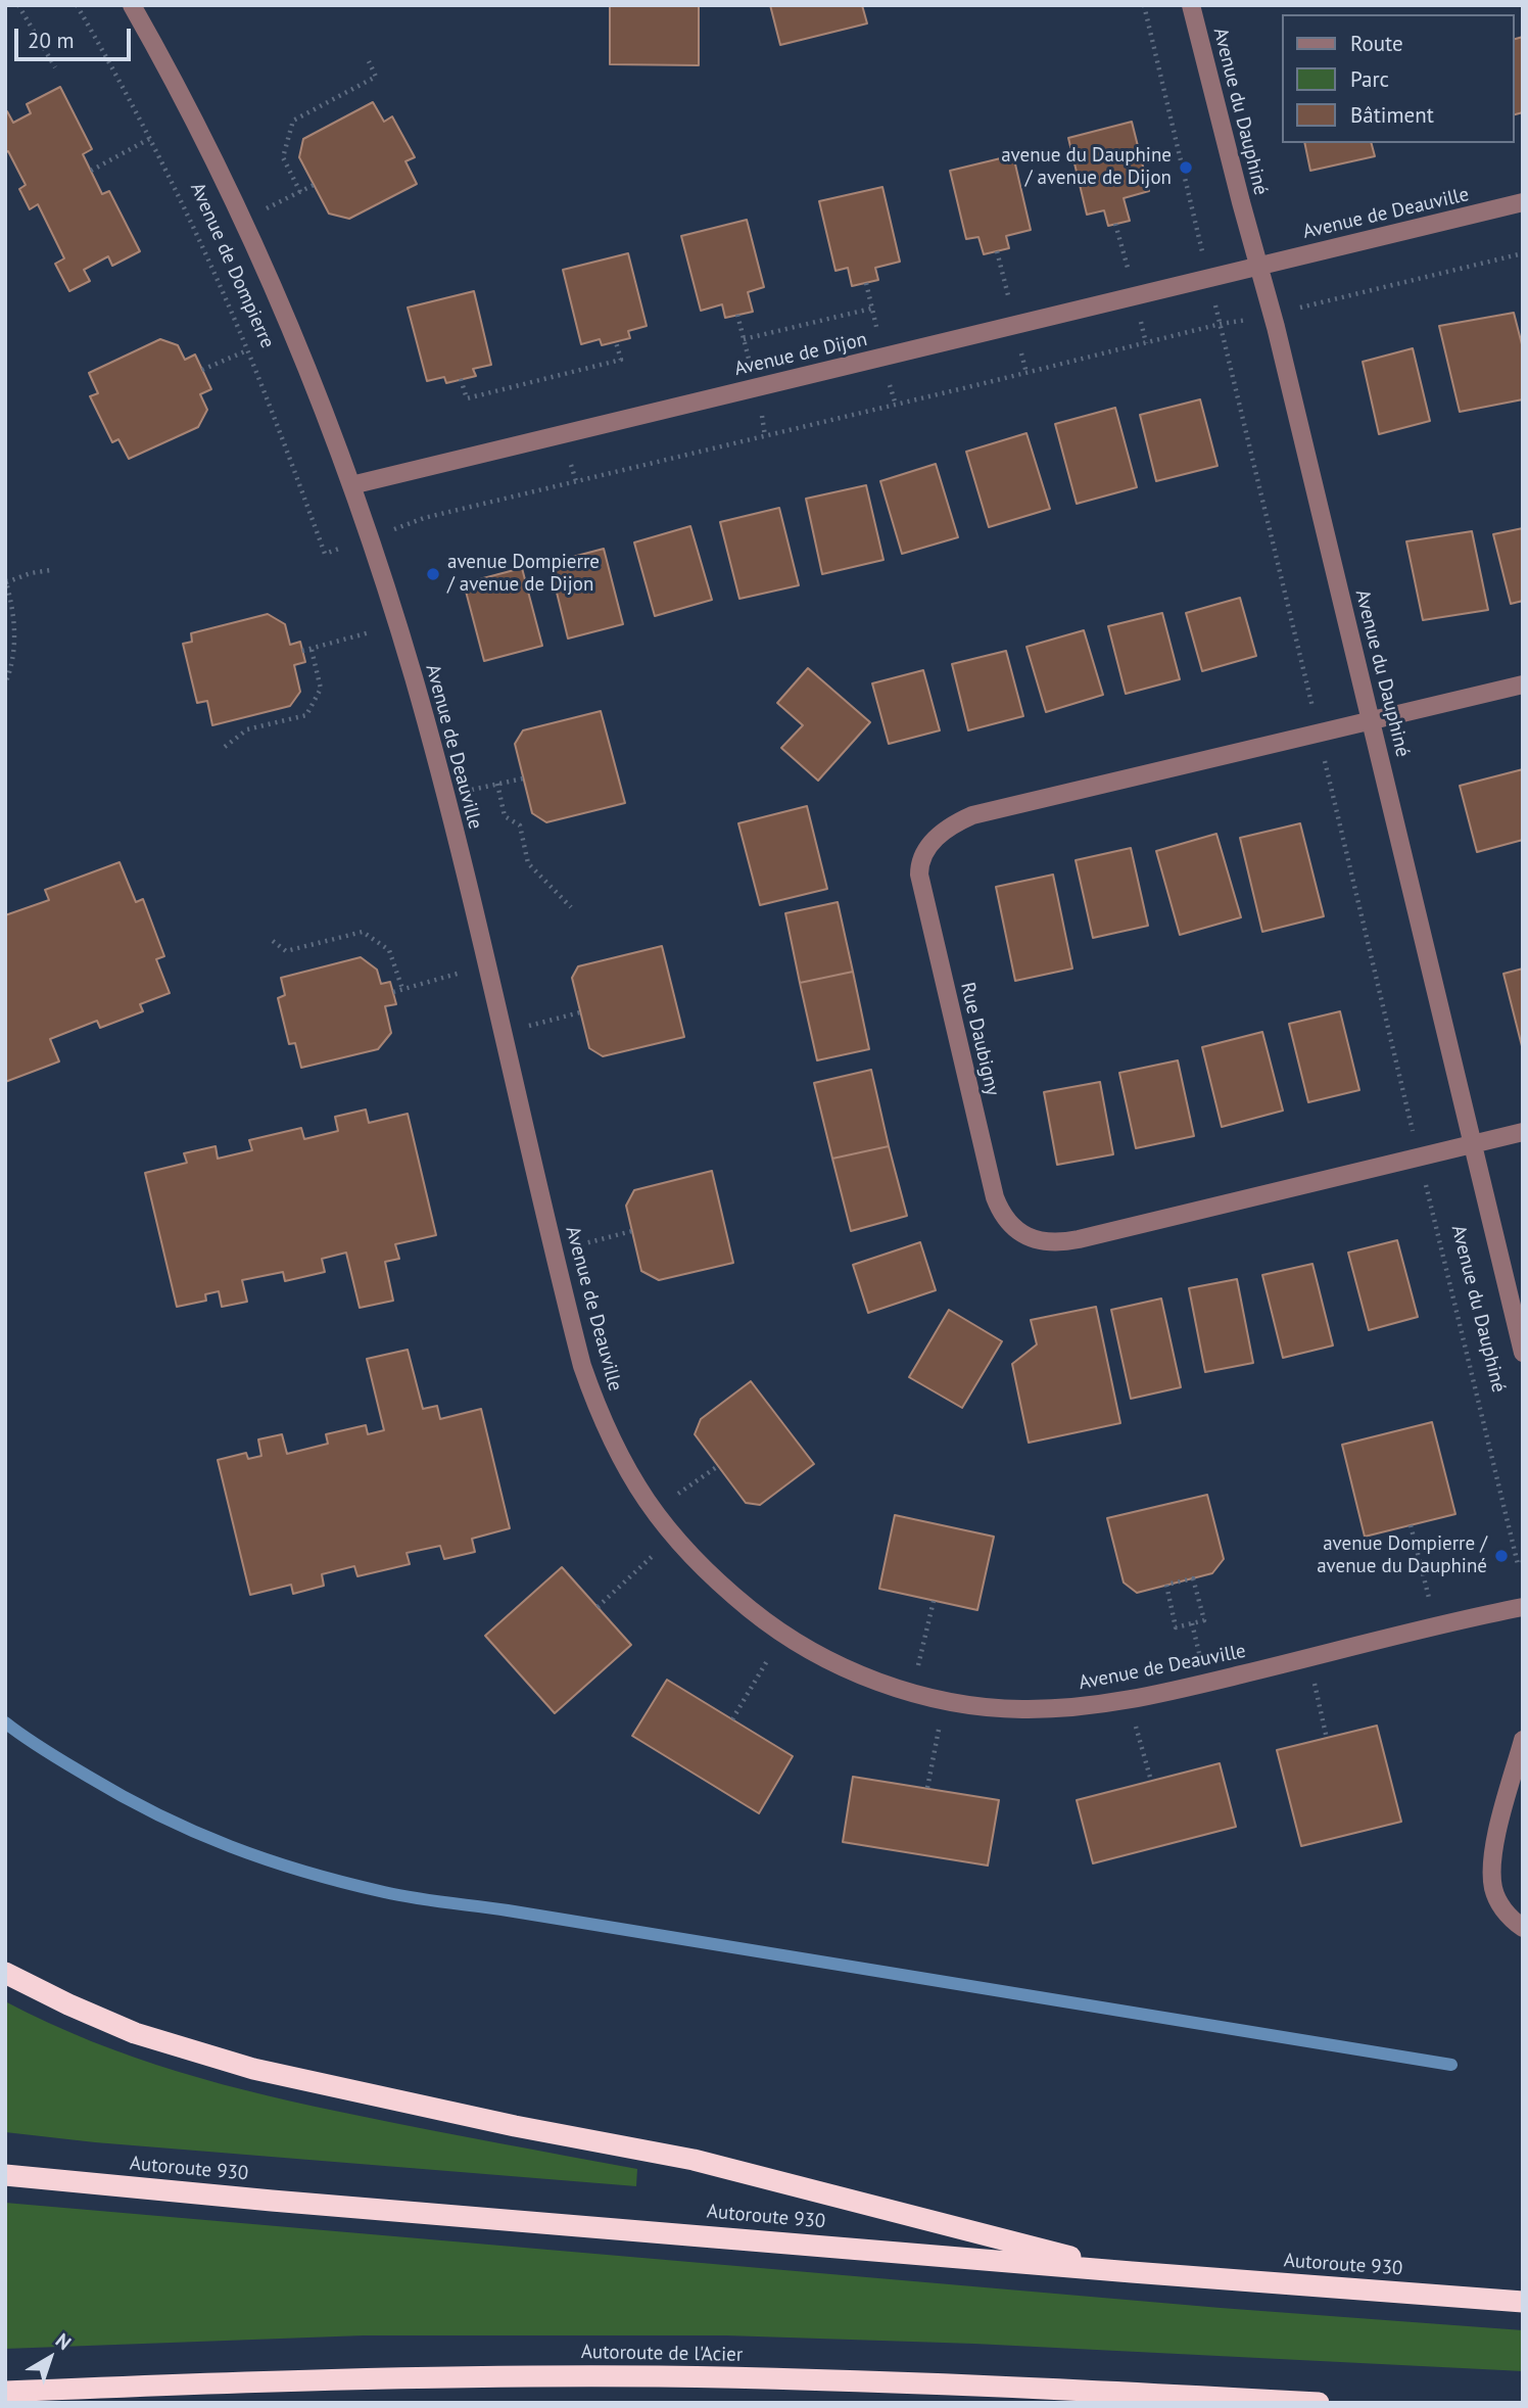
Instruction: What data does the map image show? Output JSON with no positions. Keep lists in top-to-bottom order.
{
  "streets": {
    "highway": ["Autoroute 930", "Autoroute de l'Acier"],
    "street": [
      "Avenue du Dauphiné",
      "Avenue de Deauville",
      "Avenue de Dompierre",
      "Avenue de Dijon",
      "Rue Daubigny"
    ]
  },
  "crossings": [
    ["Avenue du Dauphiné", "Avenue de Deauville"],
    ["Avenue du Dauphiné", "Avenue de Dijon"],
    ["Avenue du Dauphiné", "Rue Daubigny"],
    ["Avenue de Deauville", "Avenue de Dompierre"],
    ["Avenue de Deauville", "Avenue de Dijon"],
    ["Avenue de Dompierre", "Avenue de Dijon"]
  ],
  "places": ["avenue du Dauphine / avenue de Dijon", "avenue Dompierre / avenue de Dijon", "avenue Dompierre / avenue du Dauphiné"],
  "legend": ["Route", "Parc", "Bâtiment"],
  "scale_bar": "20 m",
  "north": "top right"
}
